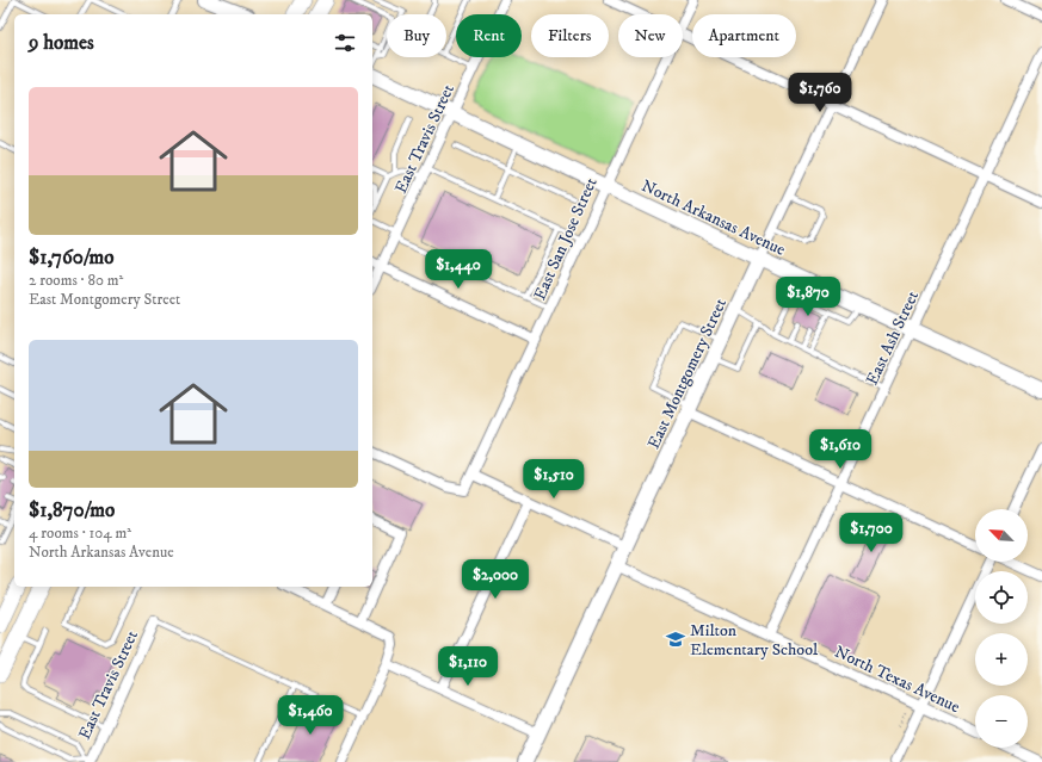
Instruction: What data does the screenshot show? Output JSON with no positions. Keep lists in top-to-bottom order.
{
  "streets": {
    "main road": ["North Arkansas Avenue", "East Montgomery Street"],
    "street": [
      "East Travis Street",
      "East San Jose Street",
      "East Ash Street",
      "North Texas Avenue"
    ]
  },
  "crossings": [
    ["East Travis Street", "North Arkansas Avenue"],
    ["North Arkansas Avenue", "East San Jose Street"],
    ["North Arkansas Avenue", "East Ash Street"],
    ["North Arkansas Avenue", "East Montgomery Street"],
    ["East Ash Street", "North Texas Avenue"],
    ["East Montgomery Street", "North Texas Avenue"]
  ],
  "places": {
    "school or university": ["Milton Elementary School"]
  },
  "north": "top left",
  "page": {
    "chip": [
      "Buy",
      "Rent",
      "Filters",
      "New",
      "Apartment"
    ],
    "heading": "9 homes",
    "list": [
      {
        "name": "$1,760/mo",
        "note": "2 rooms · 80 m² · East Montgomery Street"
      },
      {
        "name": "$1,870/mo",
        "note": "4 rooms · 104 m² · North Arkansas Avenue"
      }
    ],
    "price": [
      "$1,760",
      "$1,440",
      "$1,870",
      "$1,610",
      "$1,510",
      "$1,700",
      "$2,000",
      "$1,110",
      "$1,460"
    ],
    "map_buttons": ["+", "−"]
  }
}
